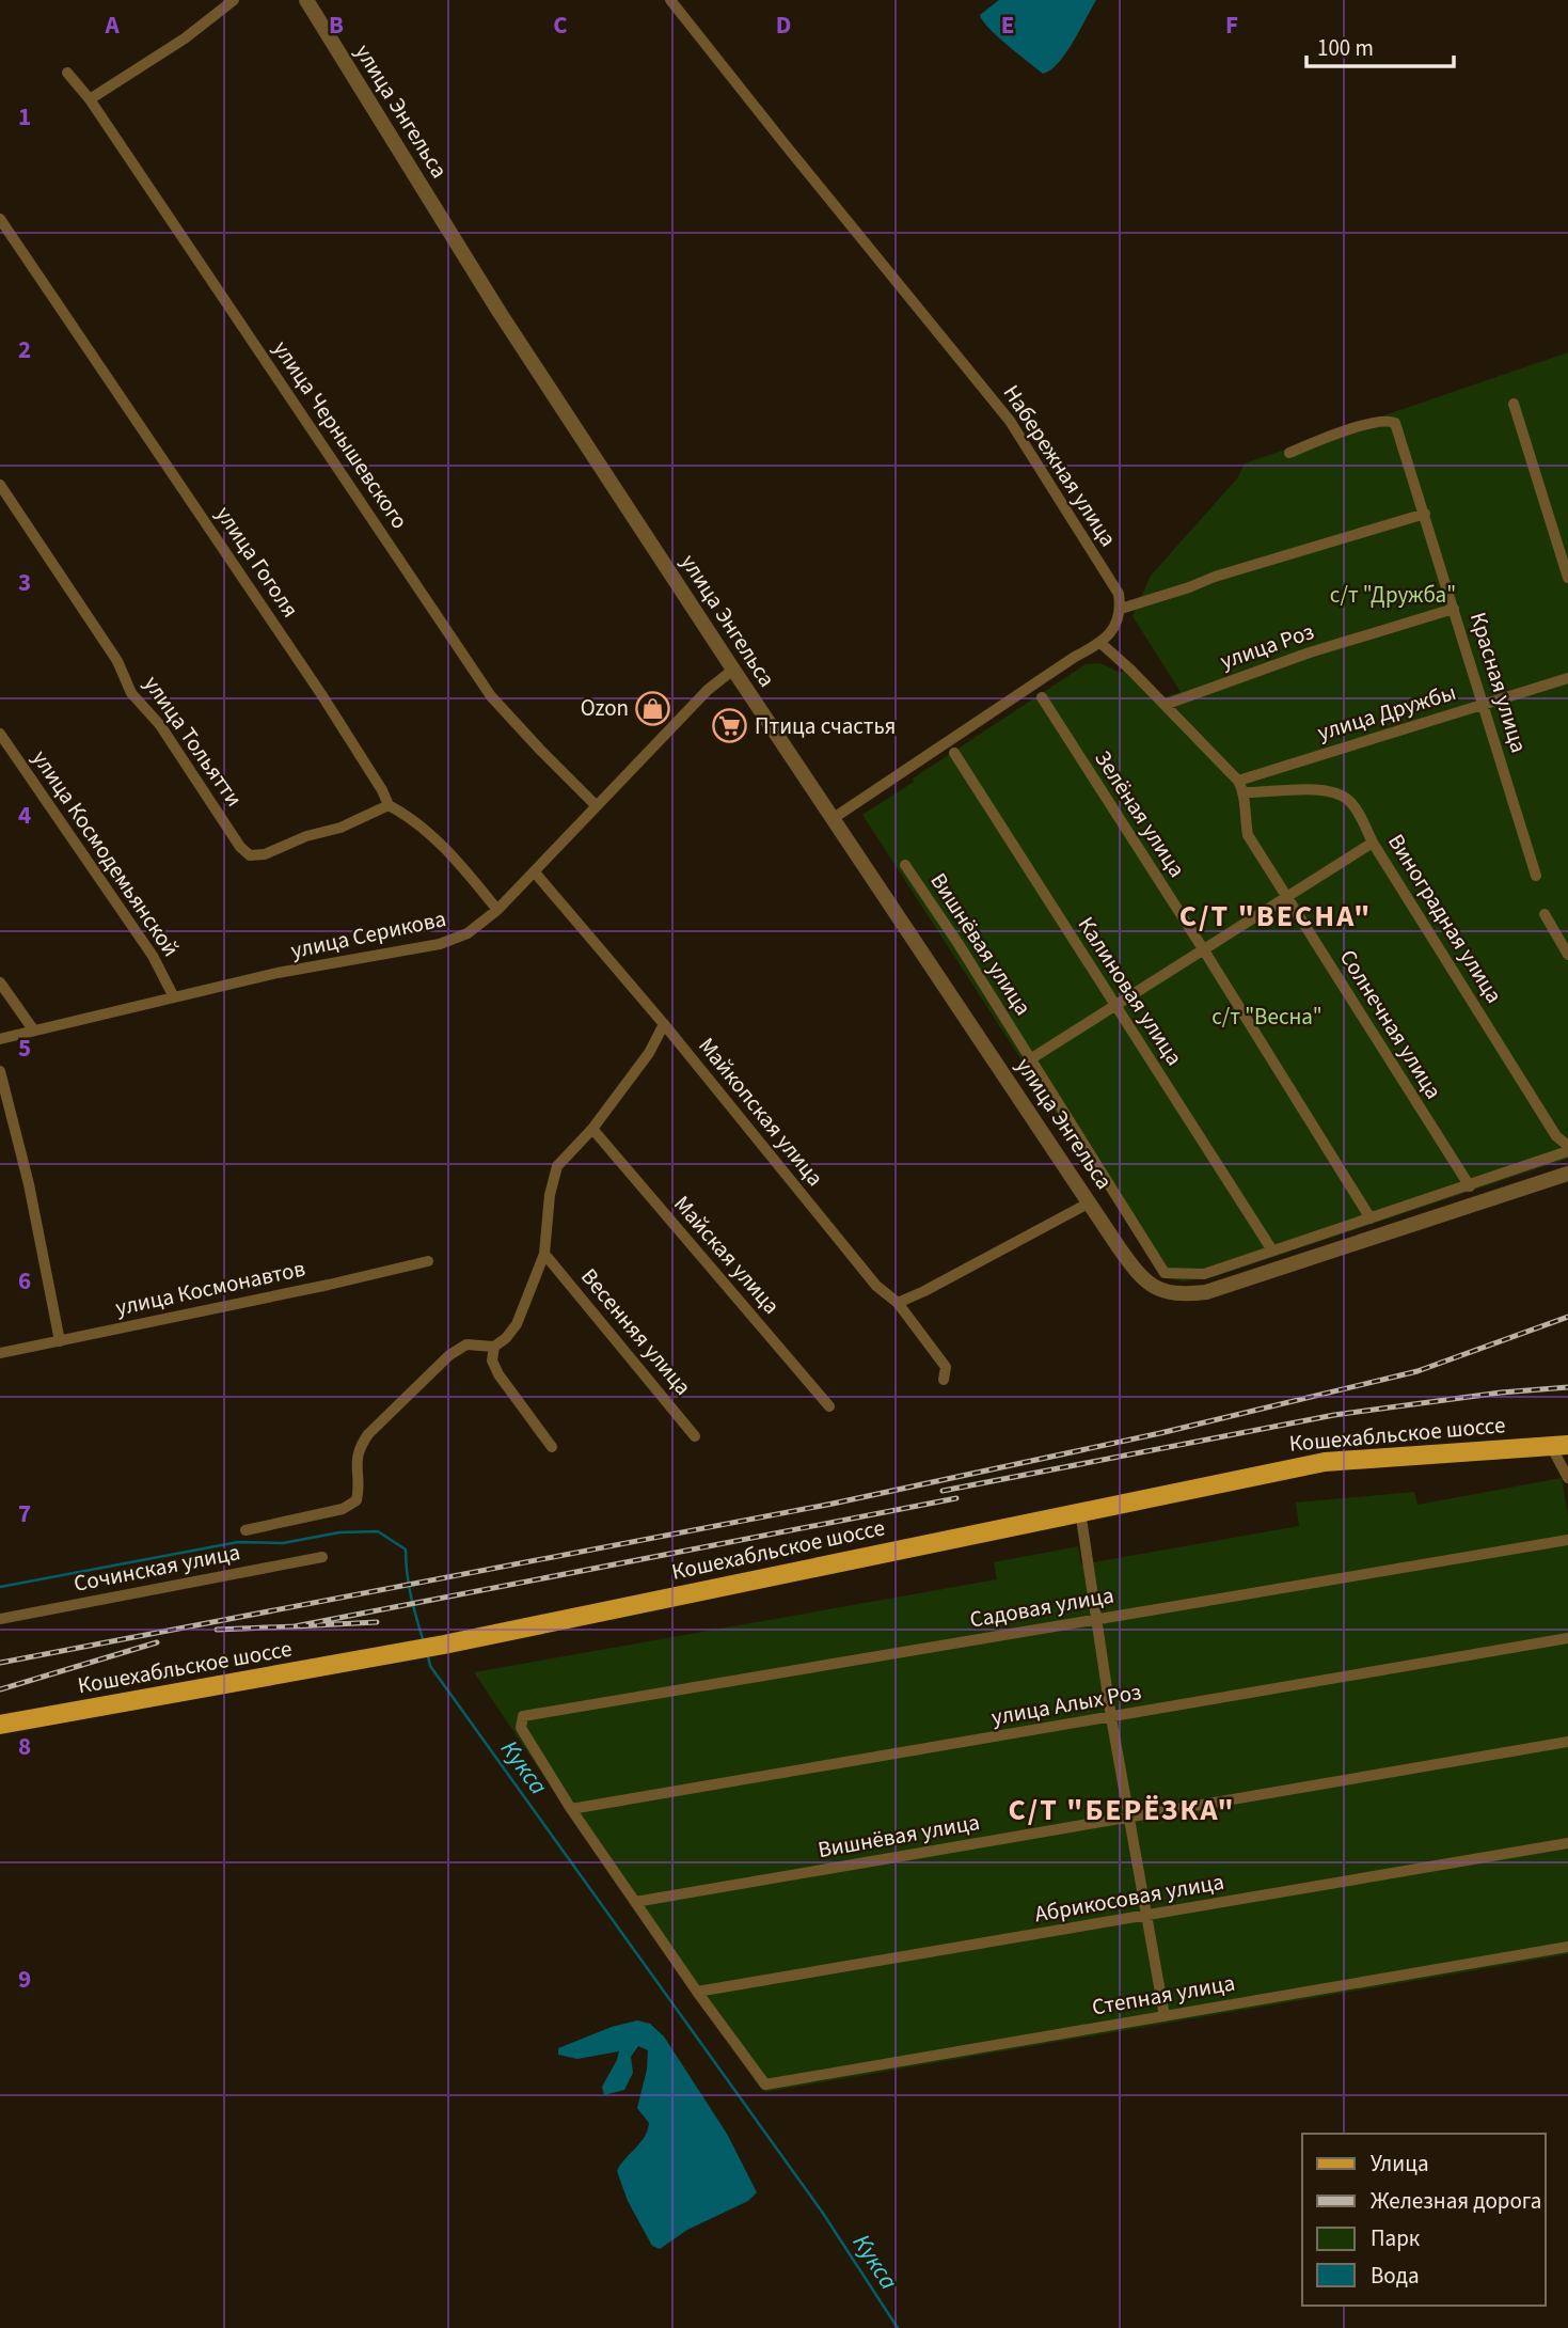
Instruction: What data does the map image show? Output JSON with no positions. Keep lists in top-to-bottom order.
{
  "streets": {
    "main road": ["Кошехабльское шоссе"],
    "street": [
      "улица Энгельса",
      "улица Чернышевского",
      "Набережная улица",
      "улица Гоголя",
      "улица Роз",
      "Красная улица",
      "улица Дружбы",
      "улица Тольятти",
      "Зелёная улица",
      "улица Космодемьянской",
      "Виноградная улица",
      "улица Серикова",
      "Вишнёвая улица",
      "Калиновая улица",
      "Солнечная улица",
      "Майкопская улица",
      "Майская улица",
      "улица Космонавтов",
      "Весенняя улица",
      "Сочинская улица",
      "Садовая улица",
      "улица Алых Роз",
      "Абрикосовая улица",
      "Степная улица"
    ]
  },
  "crossings": [
    ["улица Энгельса", "улица Серикова"],
    ["улица Чернышевского", "улица Серикова"],
    ["улица Гоголя", "улица Тольятти"],
    ["улица Гоголя", "улица Серикова"],
    ["улица Роз", "Красная улица"],
    ["улица Роз", "Солнечная улица"],
    ["Красная улица", "улица Дружбы"],
    ["улица Дружбы", "Солнечная улица"],
    ["улица Космодемьянской", "улица Серикова"],
    ["Виноградная улица", "Солнечная улица"],
    ["улица Серикова", "Майкопская улица"],
    ["Вишнёвая улица", "Калиновая улица"],
    ["Садовая улица", "улица Алых Роз"],
    ["Абрикосовая улица", "Степная улица"]
  ],
  "districts": ["С/Т \"ВЕСНА\"", "С/Т \"БЕРЁЗКА\""],
  "water": ["Кукса"],
  "parks": ["с/т \"Дружба\"", "с/т \"Весна\""],
  "places": {
    "shop": ["Ozon"],
    "supermarket": ["Птица счастья"]
  },
  "legend": [
    "Улица",
    "Железная дорога",
    "Парк",
    "Вода"
  ],
  "scale_bar": "100 m",
  "grid": {
    "columns": [
      "A",
      "B",
      "C",
      "D",
      "E",
      "F"
    ],
    "rows": [
      "1",
      "2",
      "3",
      "4",
      "5",
      "6",
      "7",
      "8",
      "9"
    ]
  }
}
